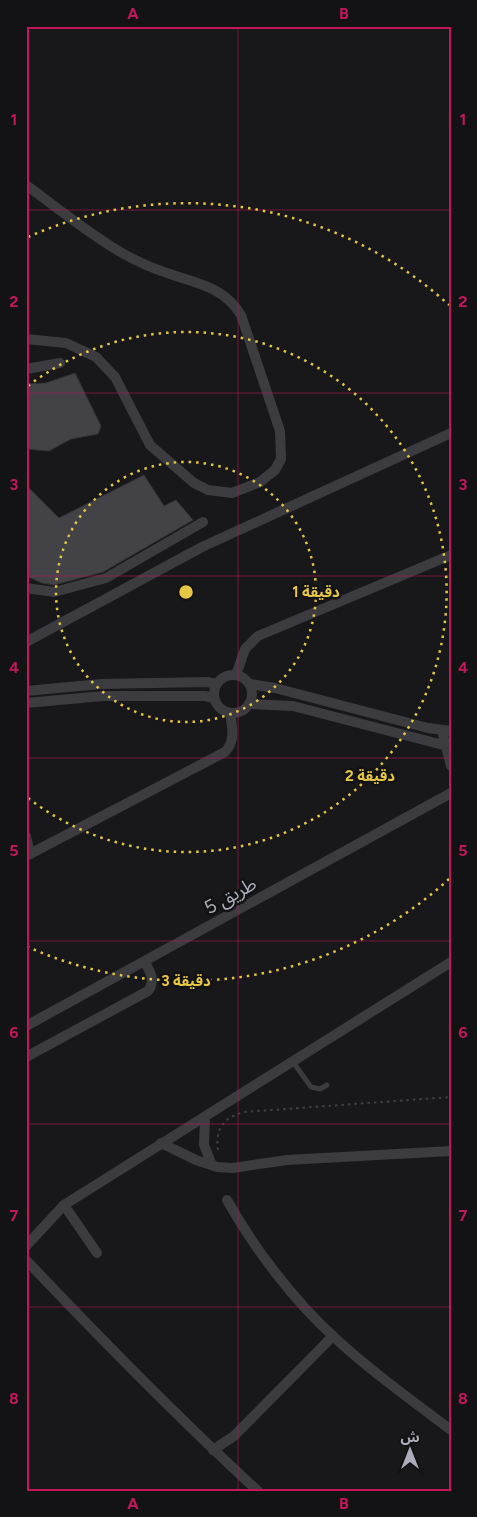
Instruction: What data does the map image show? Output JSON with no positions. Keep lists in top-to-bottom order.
{
  "streets": {
    "street": ["طريق 5"]
  },
  "north": "top",
  "grid": {
    "columns": ["A", "B"],
    "rows": [
      "1",
      "2",
      "3",
      "4",
      "5",
      "6",
      "7",
      "8"
    ]
  },
  "rings": ["1 دقيقة", "2 دقيقة", "3 دقيقة"]
}
